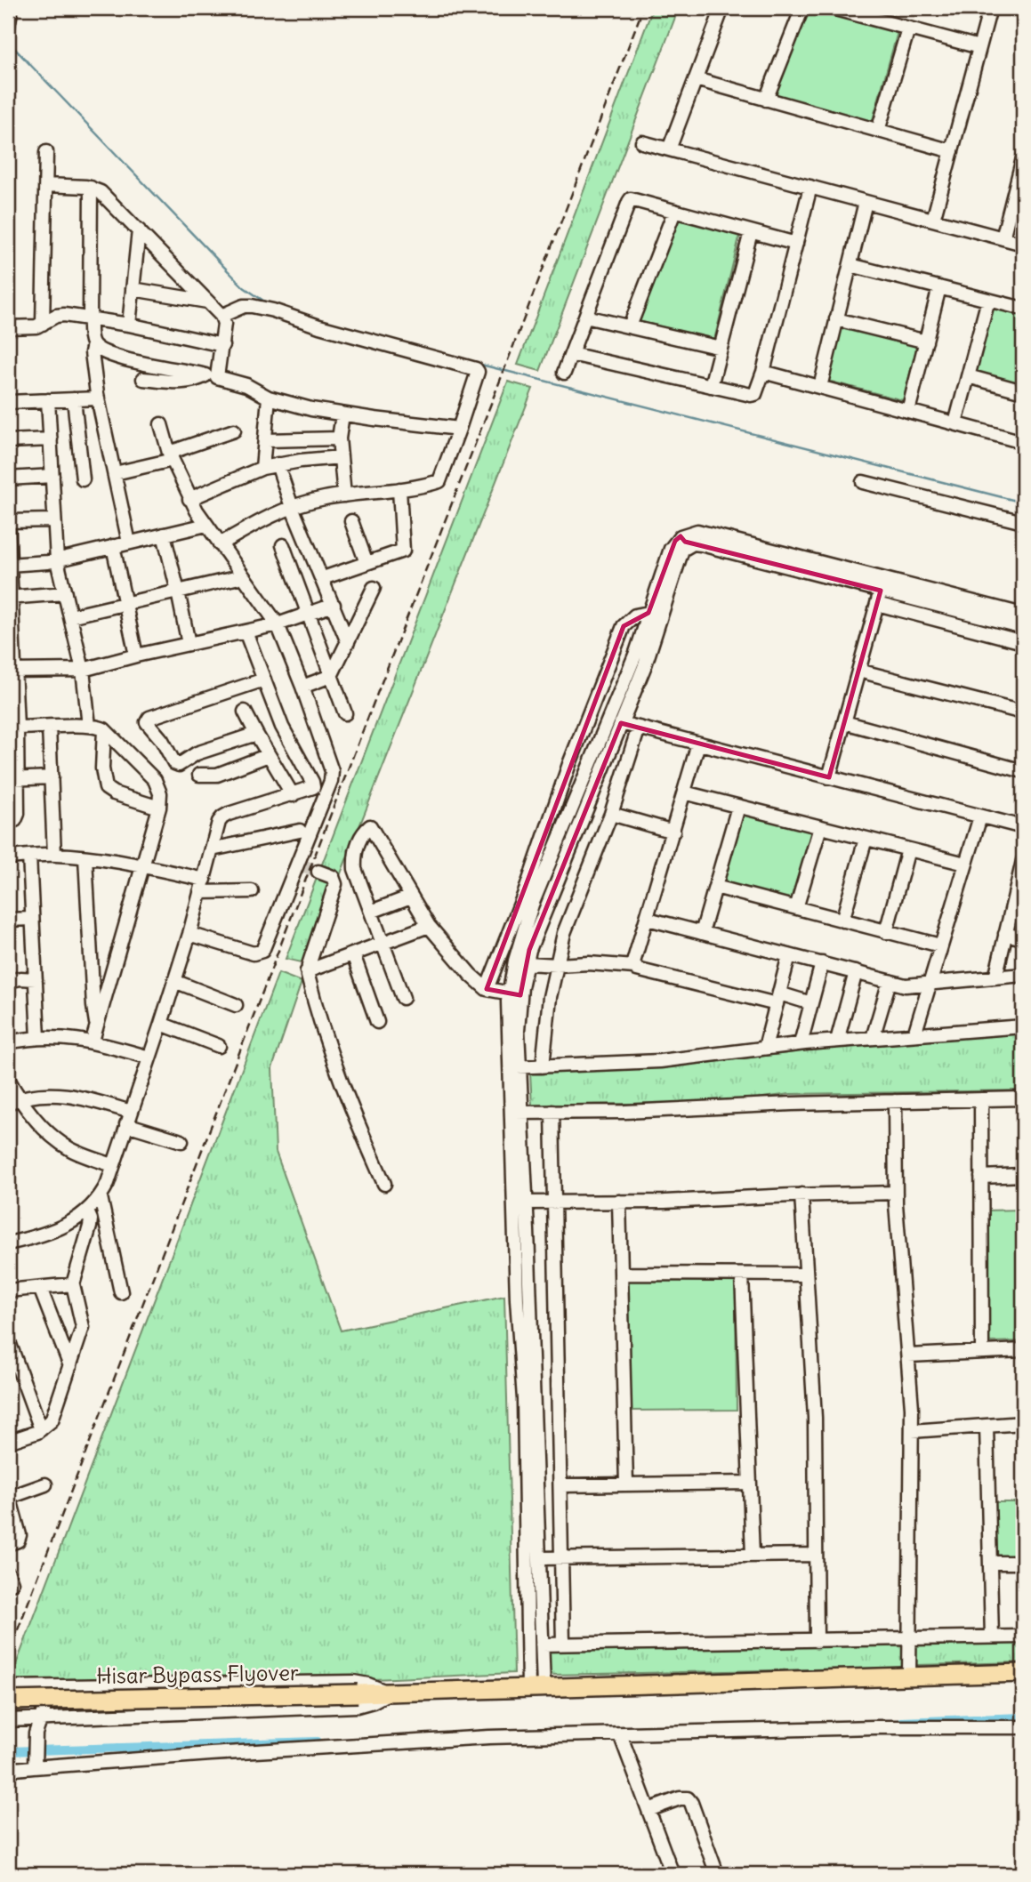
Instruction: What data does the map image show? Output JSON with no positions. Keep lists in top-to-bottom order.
{
  "streets": {
    "main road": ["Hisar Bypass Flyover"]
  }
}
